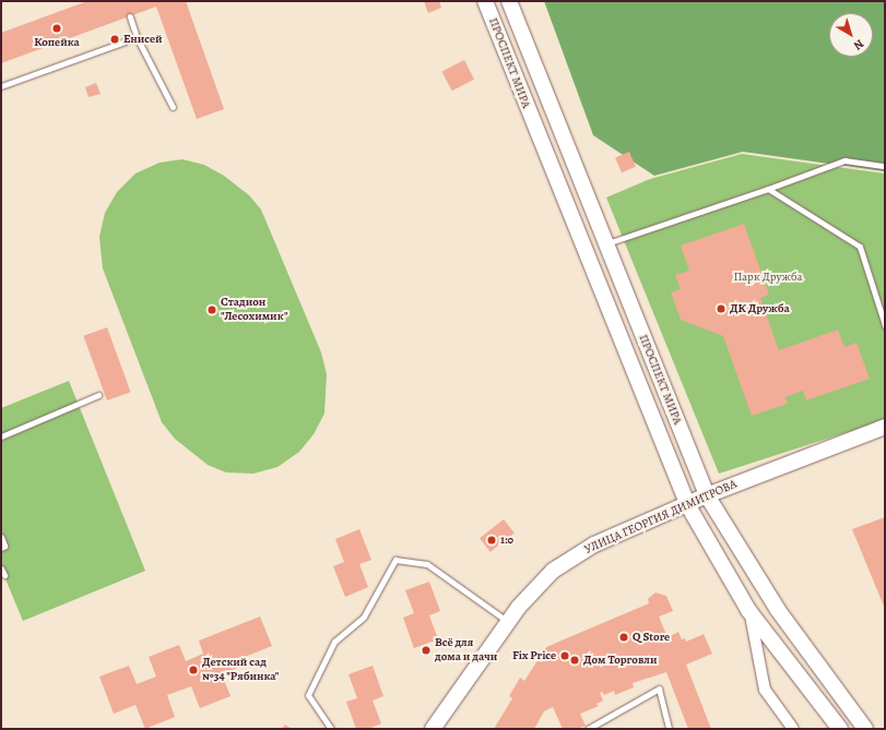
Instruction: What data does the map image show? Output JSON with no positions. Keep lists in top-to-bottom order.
{
  "streets": {
    "street": ["ПРОСПЕКТ МИРА", "УЛИЦА ГЕОРГИЯ ДИМИТРОВА"]
  },
  "crossings": [
    ["ПРОСПЕКТ МИРА", "УЛИЦА ГЕОРГИЯ ДИМИТРОВА"]
  ],
  "parks": ["Парк Дружба"],
  "places": [
    "Копейка",
    "Енисей",
    "ДК Дружба",
    "Стадион \"Лесохимик\"",
    "1:0",
    "Q Store",
    "Всё для дома и дачи",
    "Fix Price",
    "Дом Торговли",
    "Детский сад №34 \"Рябинка\""
  ],
  "north": "bottom right"
}
